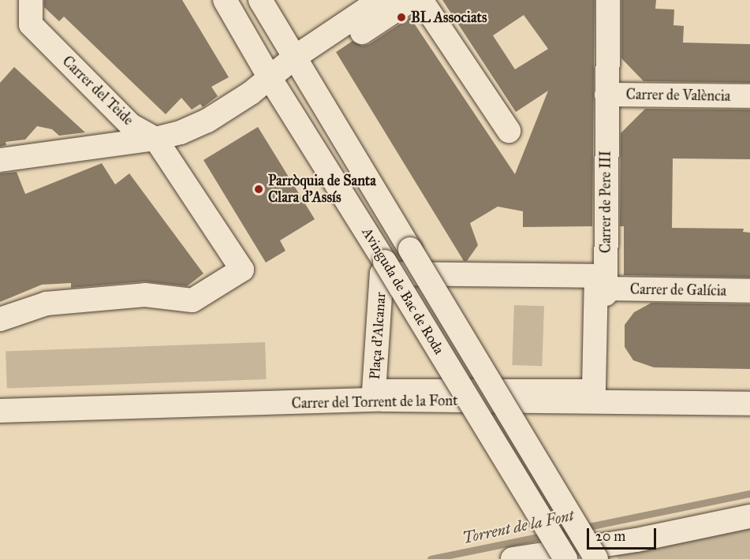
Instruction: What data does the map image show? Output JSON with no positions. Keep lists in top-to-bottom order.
{
  "streets": {
    "street": [
      "Carrer del Teide",
      "Carrer de València",
      "Carrer de Pere III",
      "Carrer de Galícia",
      "Avinguda de Bac de Roda",
      "Plaça d'Alcanar",
      "Carrer del Torrent de la Font"
    ]
  },
  "crossings": [
    ["Carrer de València", "Carrer de Pere III"],
    ["Carrer de Pere III", "Carrer de Galícia"],
    ["Carrer de Pere III", "Plaça d'Alcanar"],
    ["Carrer de Pere III", "Carrer del Torrent de la Font"],
    ["Carrer de Galícia", "Plaça d'Alcanar"]
  ],
  "water": ["Torrent de la Font"],
  "places": ["BL Associats", "Parròquia de Santa Clara d'Assís"],
  "scale_bar": "20 m"
}
